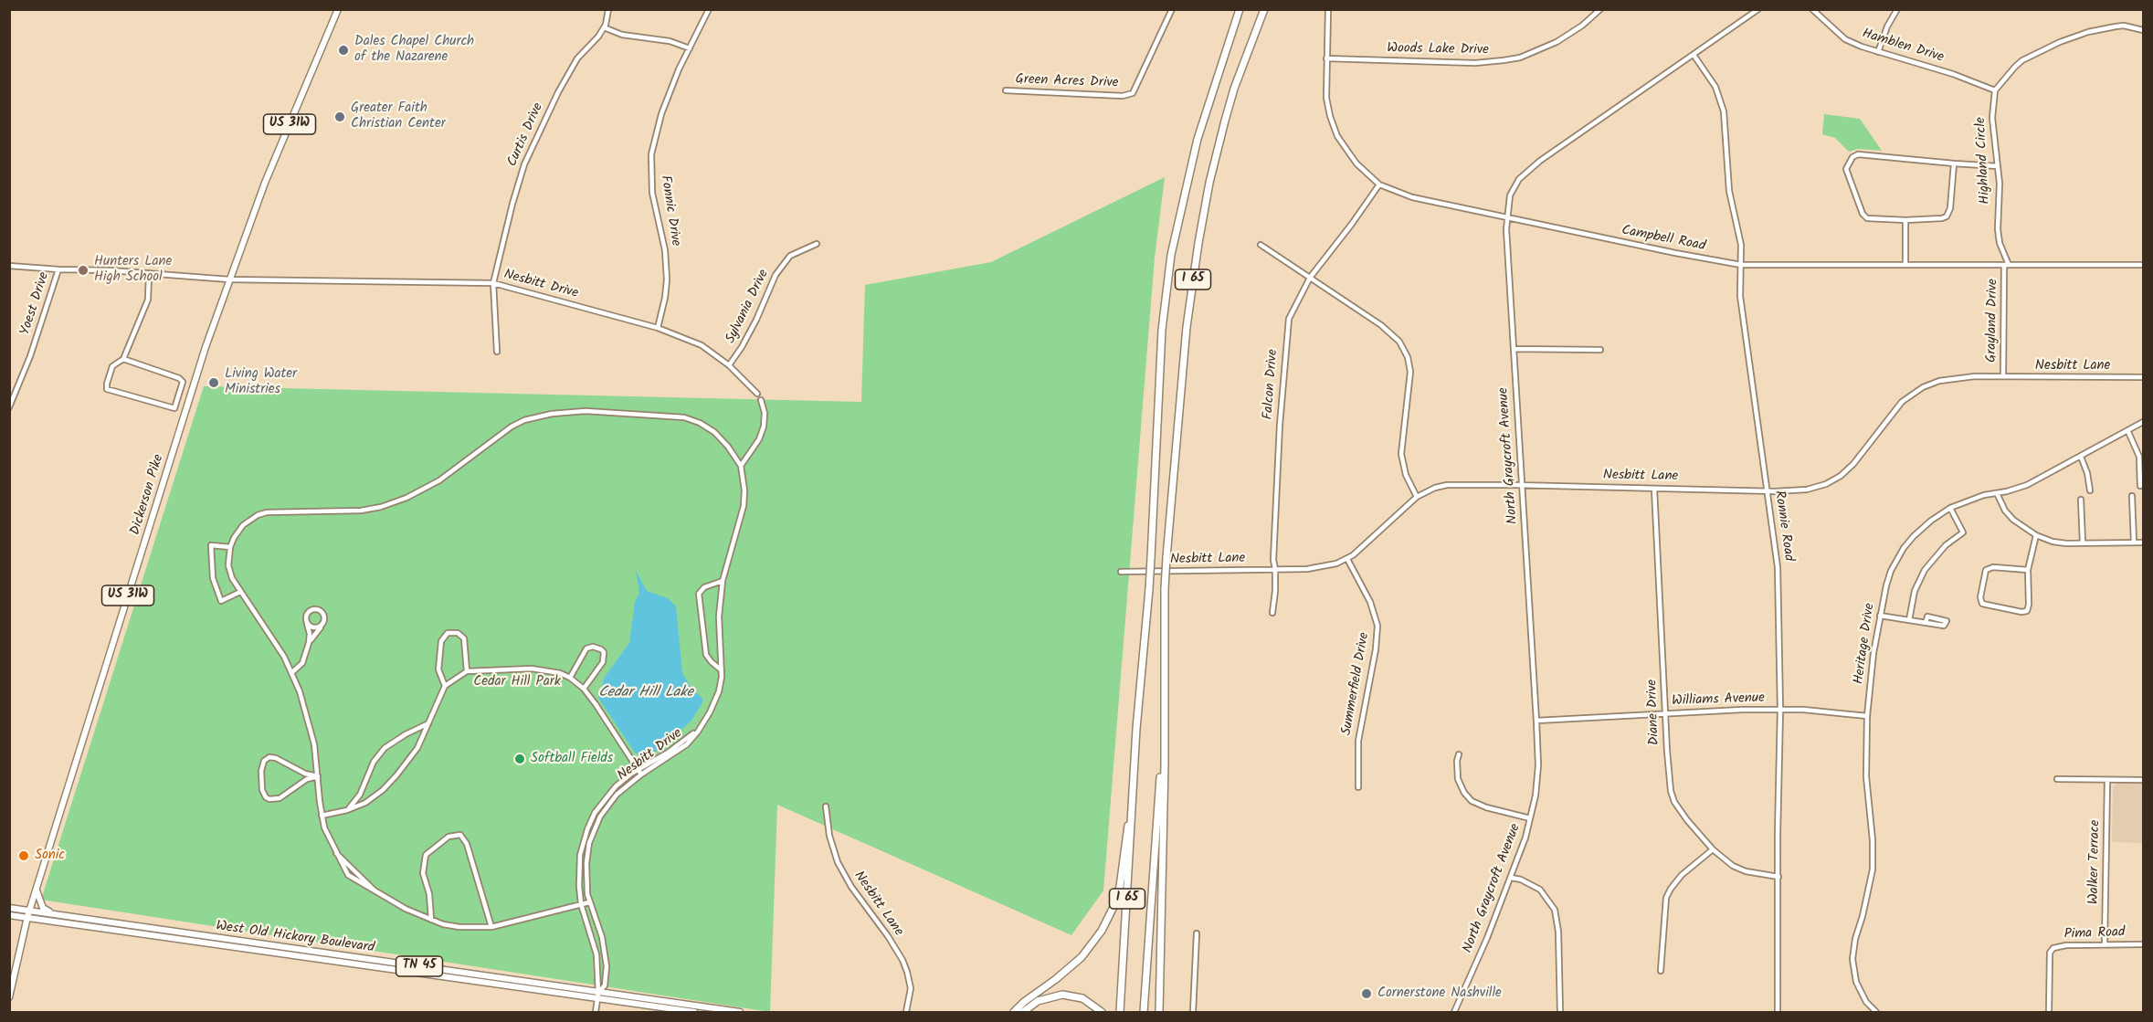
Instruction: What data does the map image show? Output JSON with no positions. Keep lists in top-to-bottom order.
{
  "streets": {
    "highway": ["I 65"],
    "main road": [
      "US 31W",
      "Dickerson Pike",
      "West Old Hickory Boulevard",
      "TN 45"
    ],
    "street": [
      "Hamblen Drive",
      "Woods Lake Drive",
      "Green Acres Drive",
      "Curtis Drive",
      "Highland Circle",
      "Fonnic Drive",
      "Campbell Road",
      "Nesbitt Drive",
      "Yoest Drive",
      "Sylvania Drive",
      "Grayland Drive",
      "Nesbitt Lane",
      "Falcon Drive",
      "North Graycroft Avenue",
      "Ronnie Road",
      "Heritage Drive",
      "Summerfield Drive",
      "Williams Avenue",
      "Diane Drive",
      "Walker Terrace",
      "Pima Road"
    ]
  },
  "crossings": [
    ["Hamblen Drive", "Highland Circle"],
    ["Woods Lake Drive", "Campbell Road"],
    ["Curtis Drive", "Nesbitt Drive"],
    ["Highland Circle", "Campbell Road"],
    ["Highland Circle", "Grayland Drive"],
    ["Fonnic Drive", "Nesbitt Drive"],
    ["Campbell Road", "Grayland Drive"],
    ["Campbell Road", "Falcon Drive"],
    ["Campbell Road", "North Graycroft Avenue"],
    ["Campbell Road", "Ronnie Road"],
    ["Nesbitt Drive", "Yoest Drive"],
    ["Nesbitt Drive", "Sylvania Drive"],
    ["Nesbitt Drive", "Dickerson Pike"],
    ["Nesbitt Drive", "West Old Hickory Boulevard"],
    ["Grayland Drive", "Nesbitt Lane"],
    ["Nesbitt Lane", "Falcon Drive"],
    ["Nesbitt Lane", "North Graycroft Avenue"],
    ["Nesbitt Lane", "Ronnie Road"],
    ["Nesbitt Lane", "Summerfield Drive"],
    ["Nesbitt Lane", "Diane Drive"],
    ["North Graycroft Avenue", "Ronnie Road"],
    ["North Graycroft Avenue", "Williams Avenue"],
    ["Dickerson Pike", "West Old Hickory Boulevard"],
    ["Ronnie Road", "Williams Avenue"],
    ["Ronnie Road", "Diane Drive"],
    ["Heritage Drive", "Williams Avenue"],
    ["Williams Avenue", "Diane Drive"],
    ["Walker Terrace", "Pima Road"]
  ],
  "water": ["Cedar Hill Lake"],
  "parks": ["Cedar Hill Park"],
  "places": [
    "Dales Chapel Church of the Nazarene",
    "Greater Faith Christian Center",
    "Hunters Lane High School",
    "Living Water Ministries",
    "Softball Fields",
    "Sonic",
    "Cornerstone Nashville"
  ]
}
